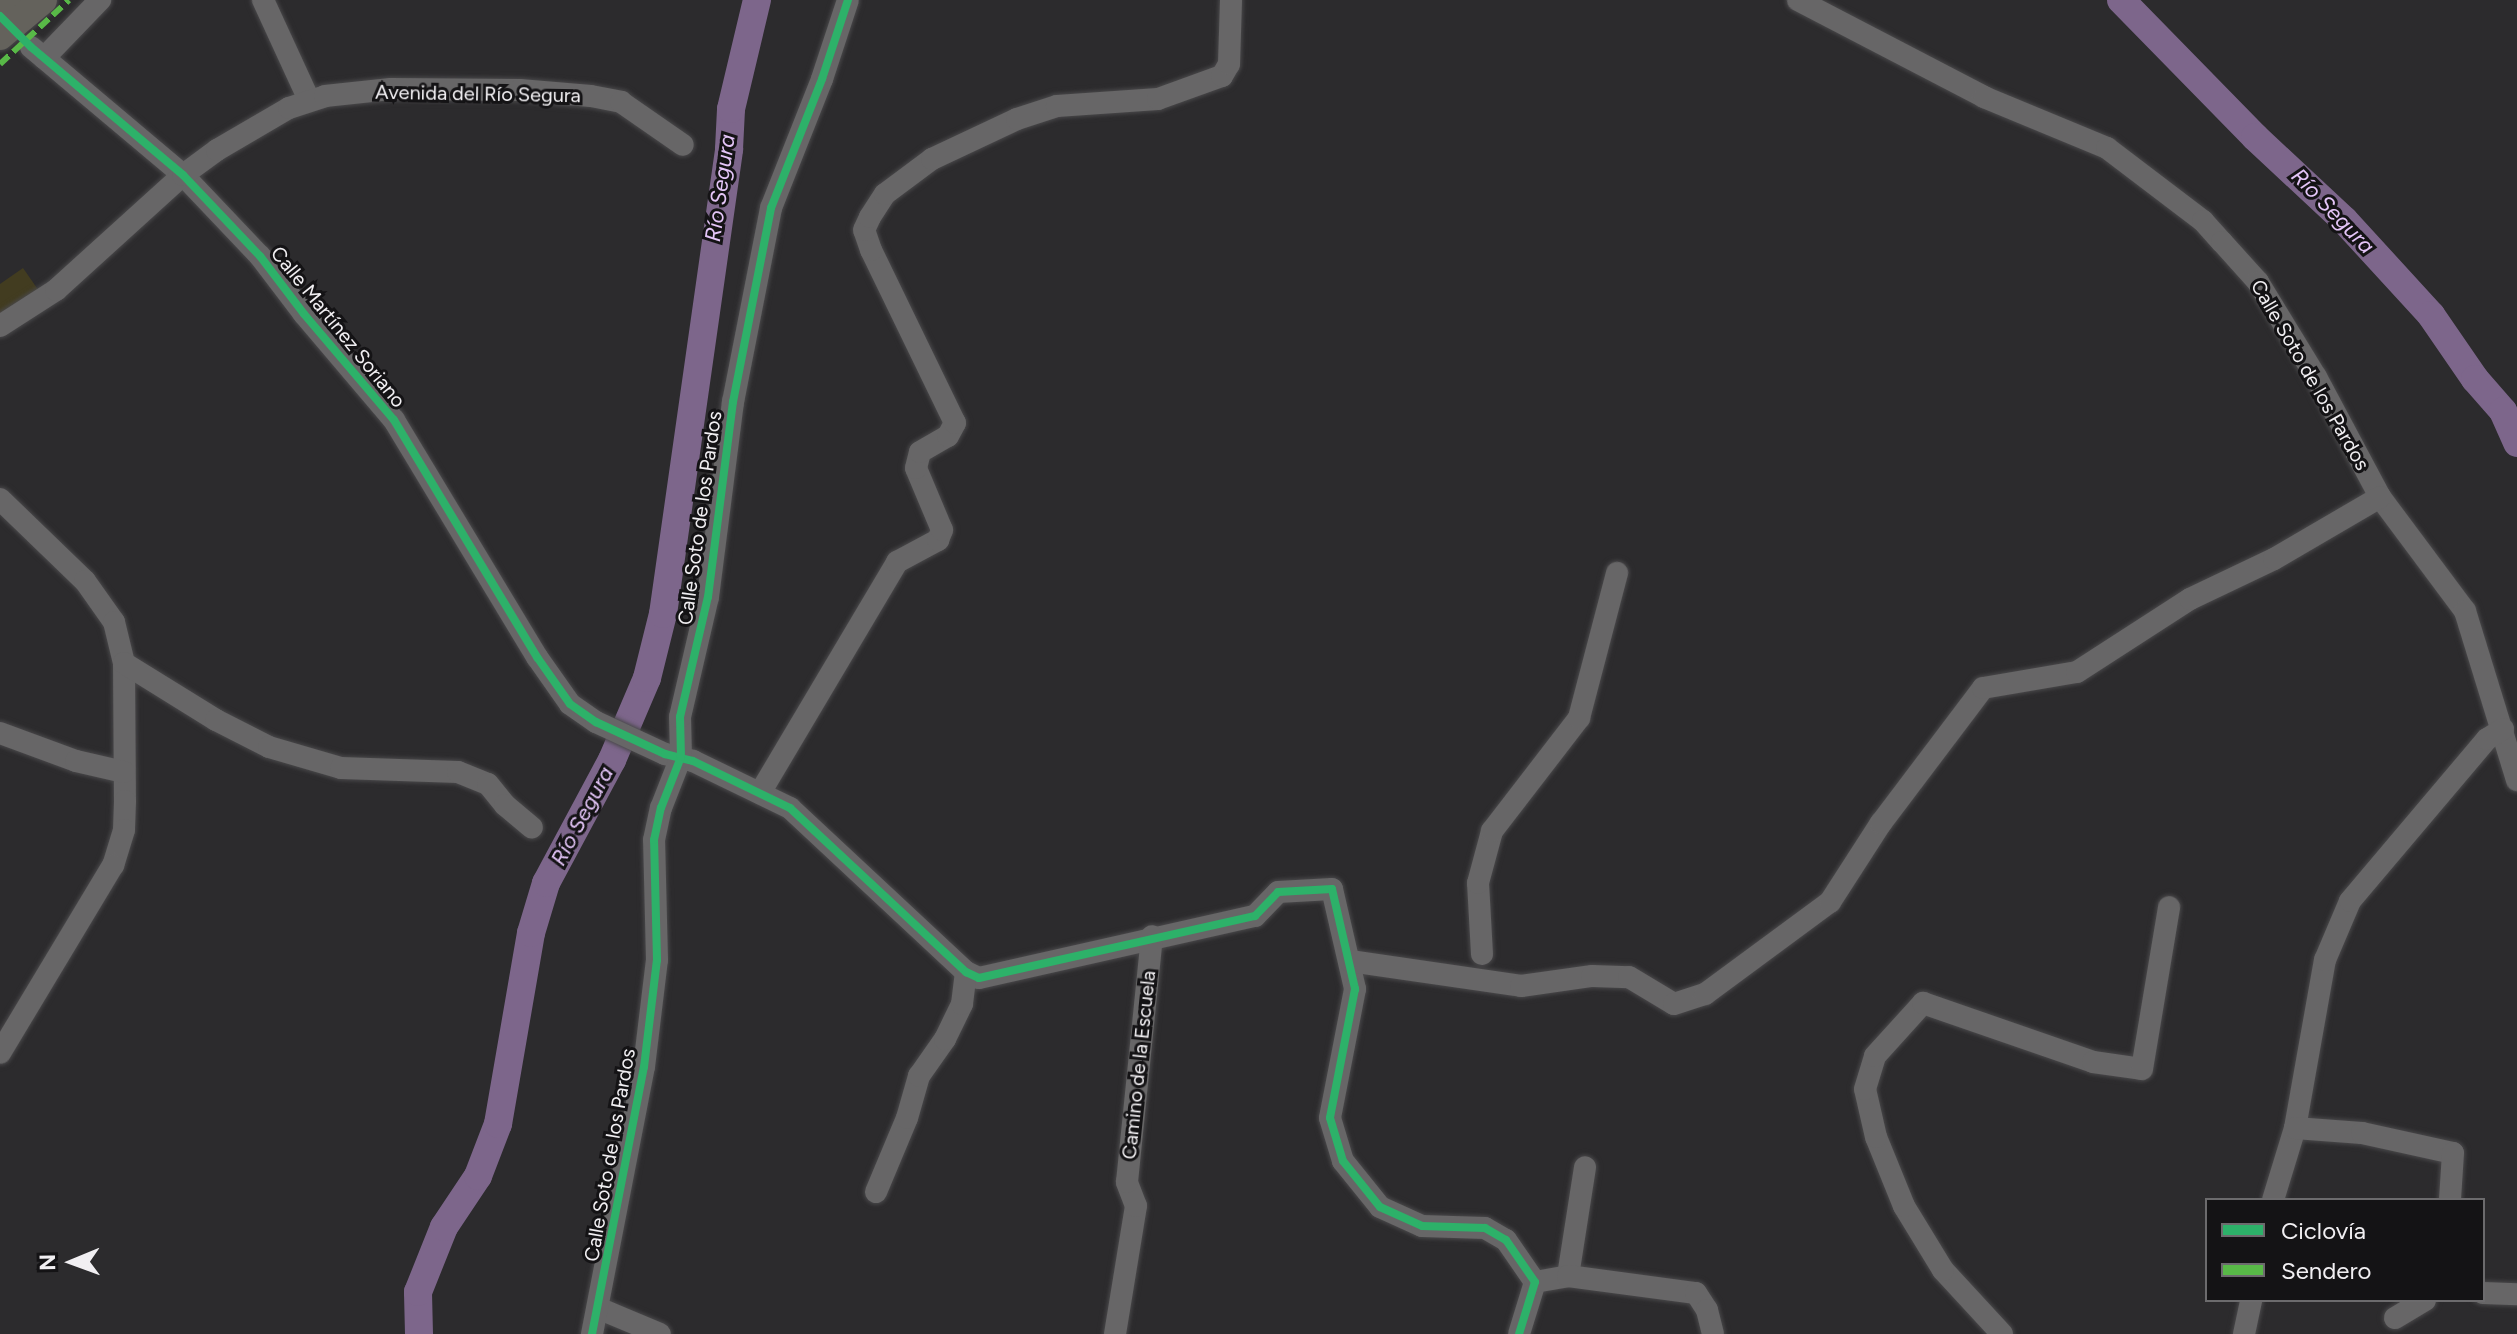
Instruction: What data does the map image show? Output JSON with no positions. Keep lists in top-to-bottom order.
{
  "streets": {
    "street": [
      "Avenida del Río Segura",
      "Calle Martínez Soriano",
      "Calle Soto de los Pardos",
      "Camino de la Escuela"
    ]
  },
  "crossings": [
    ["Avenida del Río Segura", "Calle Martínez Soriano"],
    ["Calle Martínez Soriano", "Calle Soto de los Pardos"]
  ],
  "water": ["Río Segura"],
  "legend": ["Ciclovía", "Sendero"],
  "north": "left"
}
